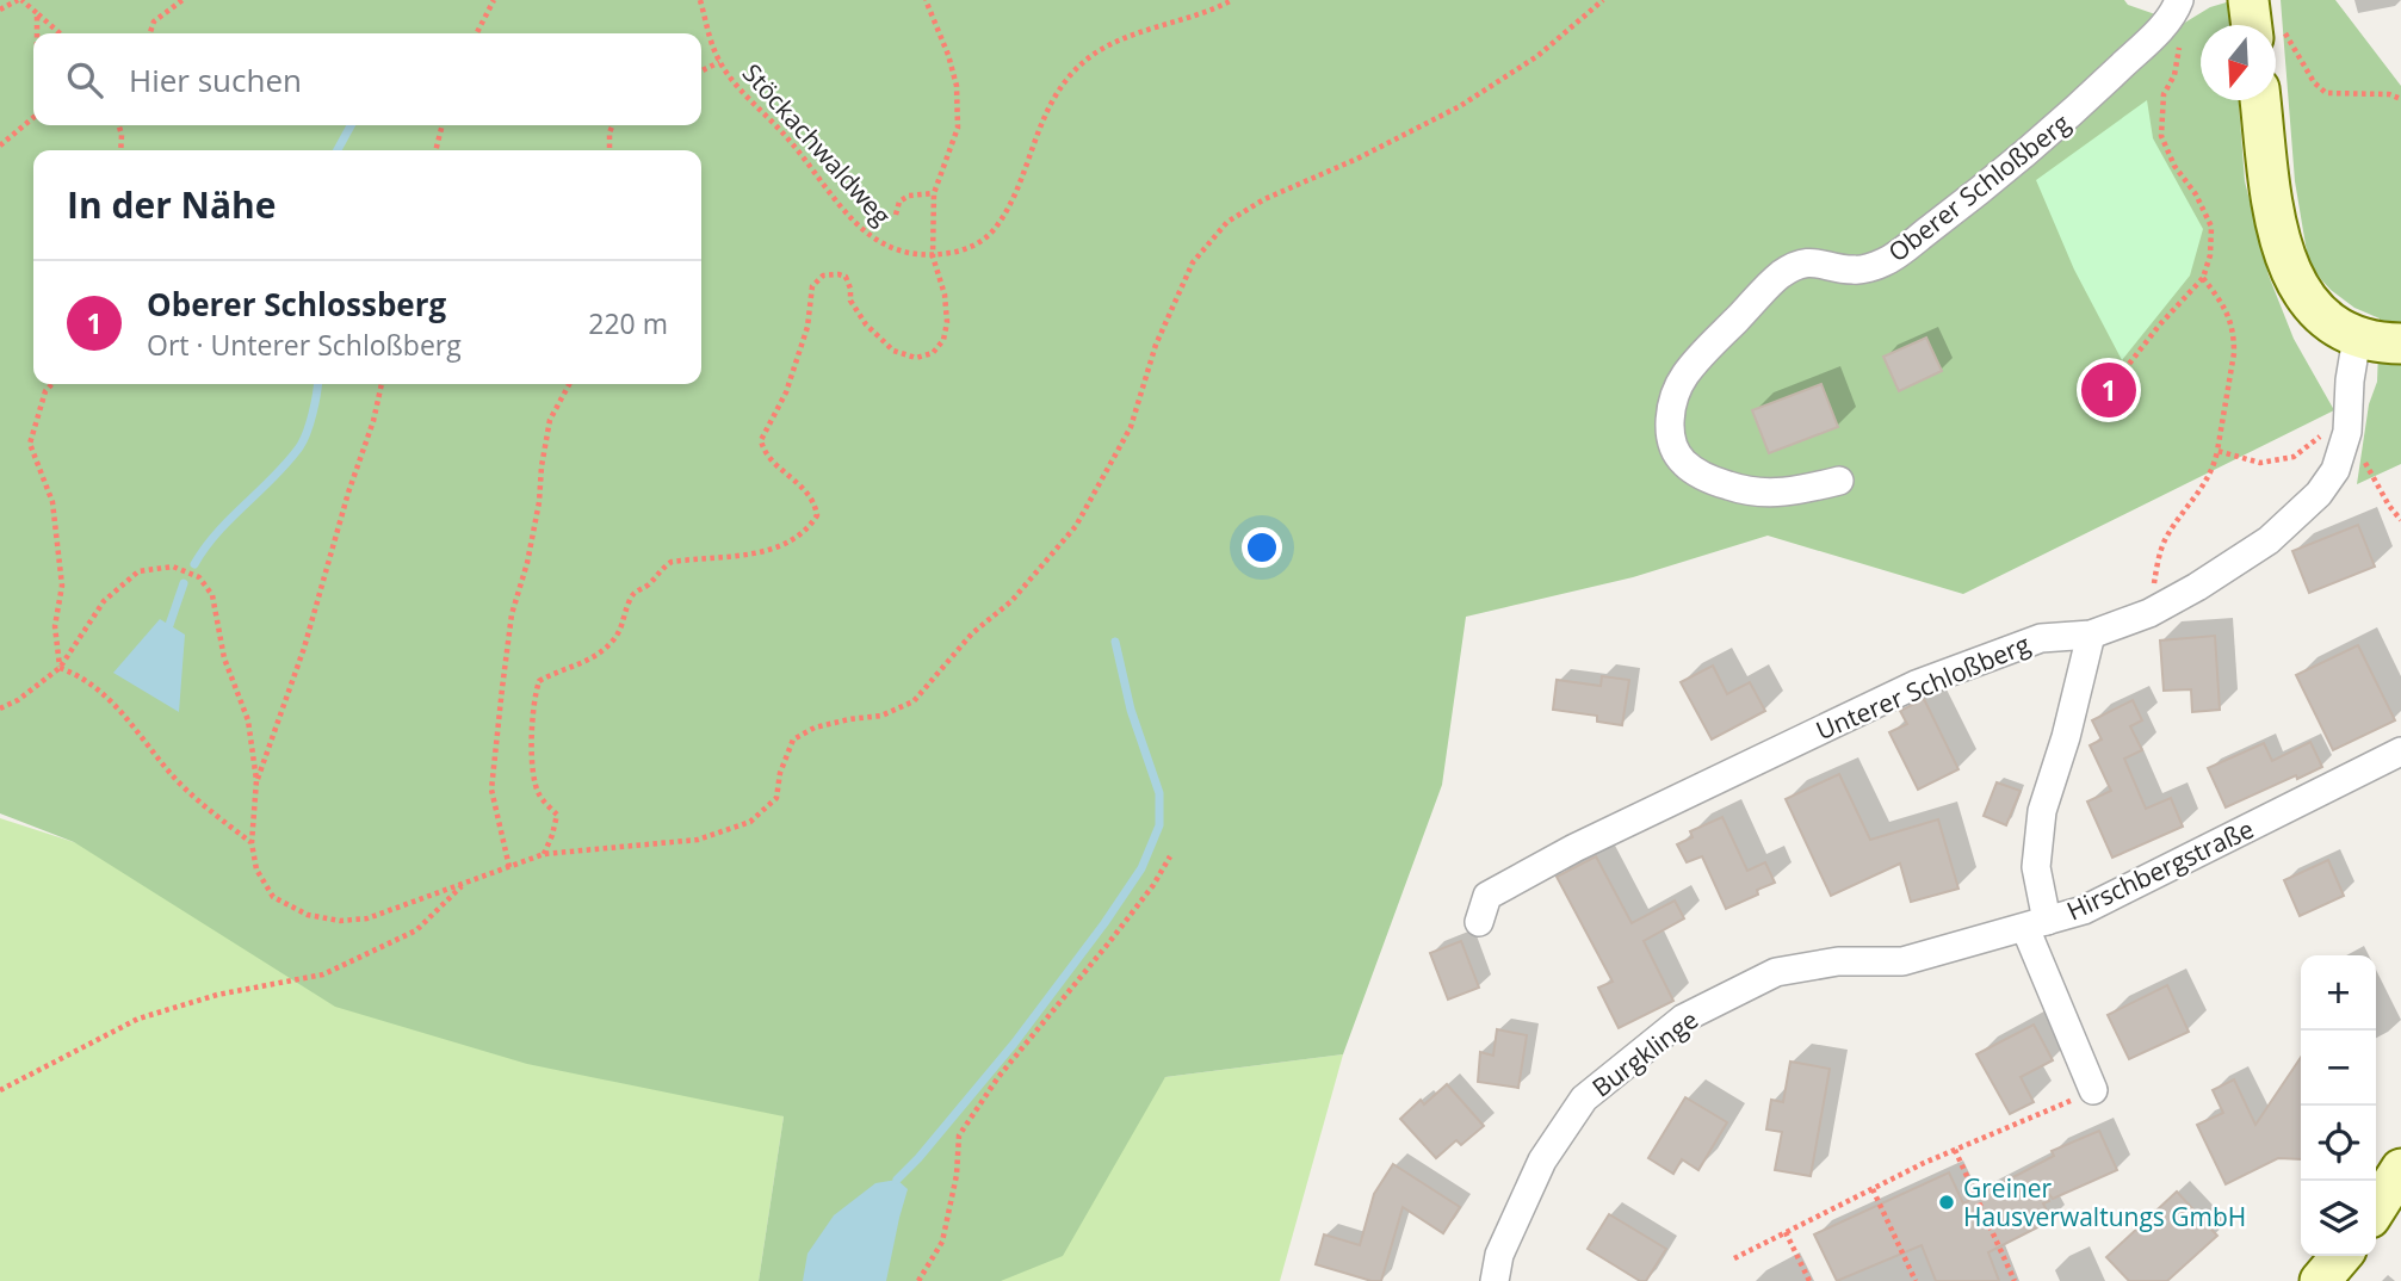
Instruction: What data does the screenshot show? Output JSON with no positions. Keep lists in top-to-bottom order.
{
  "streets": {
    "street": [
      "Oberer Schloßberg",
      "Unterer Schloßberg",
      "Hirschbergstraße",
      "Burgklinge"
    ],
    "path": ["Stöckachwaldweg"]
  },
  "crossings": [
    ["Unterer Schloßberg", "Hirschbergstraße"],
    ["Hirschbergstraße", "Burgklinge"]
  ],
  "places": ["Greiner Hausverwaltungs GmbH"],
  "north": "bottom",
  "page": {
    "search": "Hier suchen",
    "heading": "In der Nähe",
    "list": [
      {
        "mark": "1",
        "name": "Oberer Schlossberg",
        "note": "Ort · Unterer Schloßberg",
        "value": "220 m"
      }
    ],
    "pins": "1",
    "map_buttons": ["+", "−"]
  }
}
